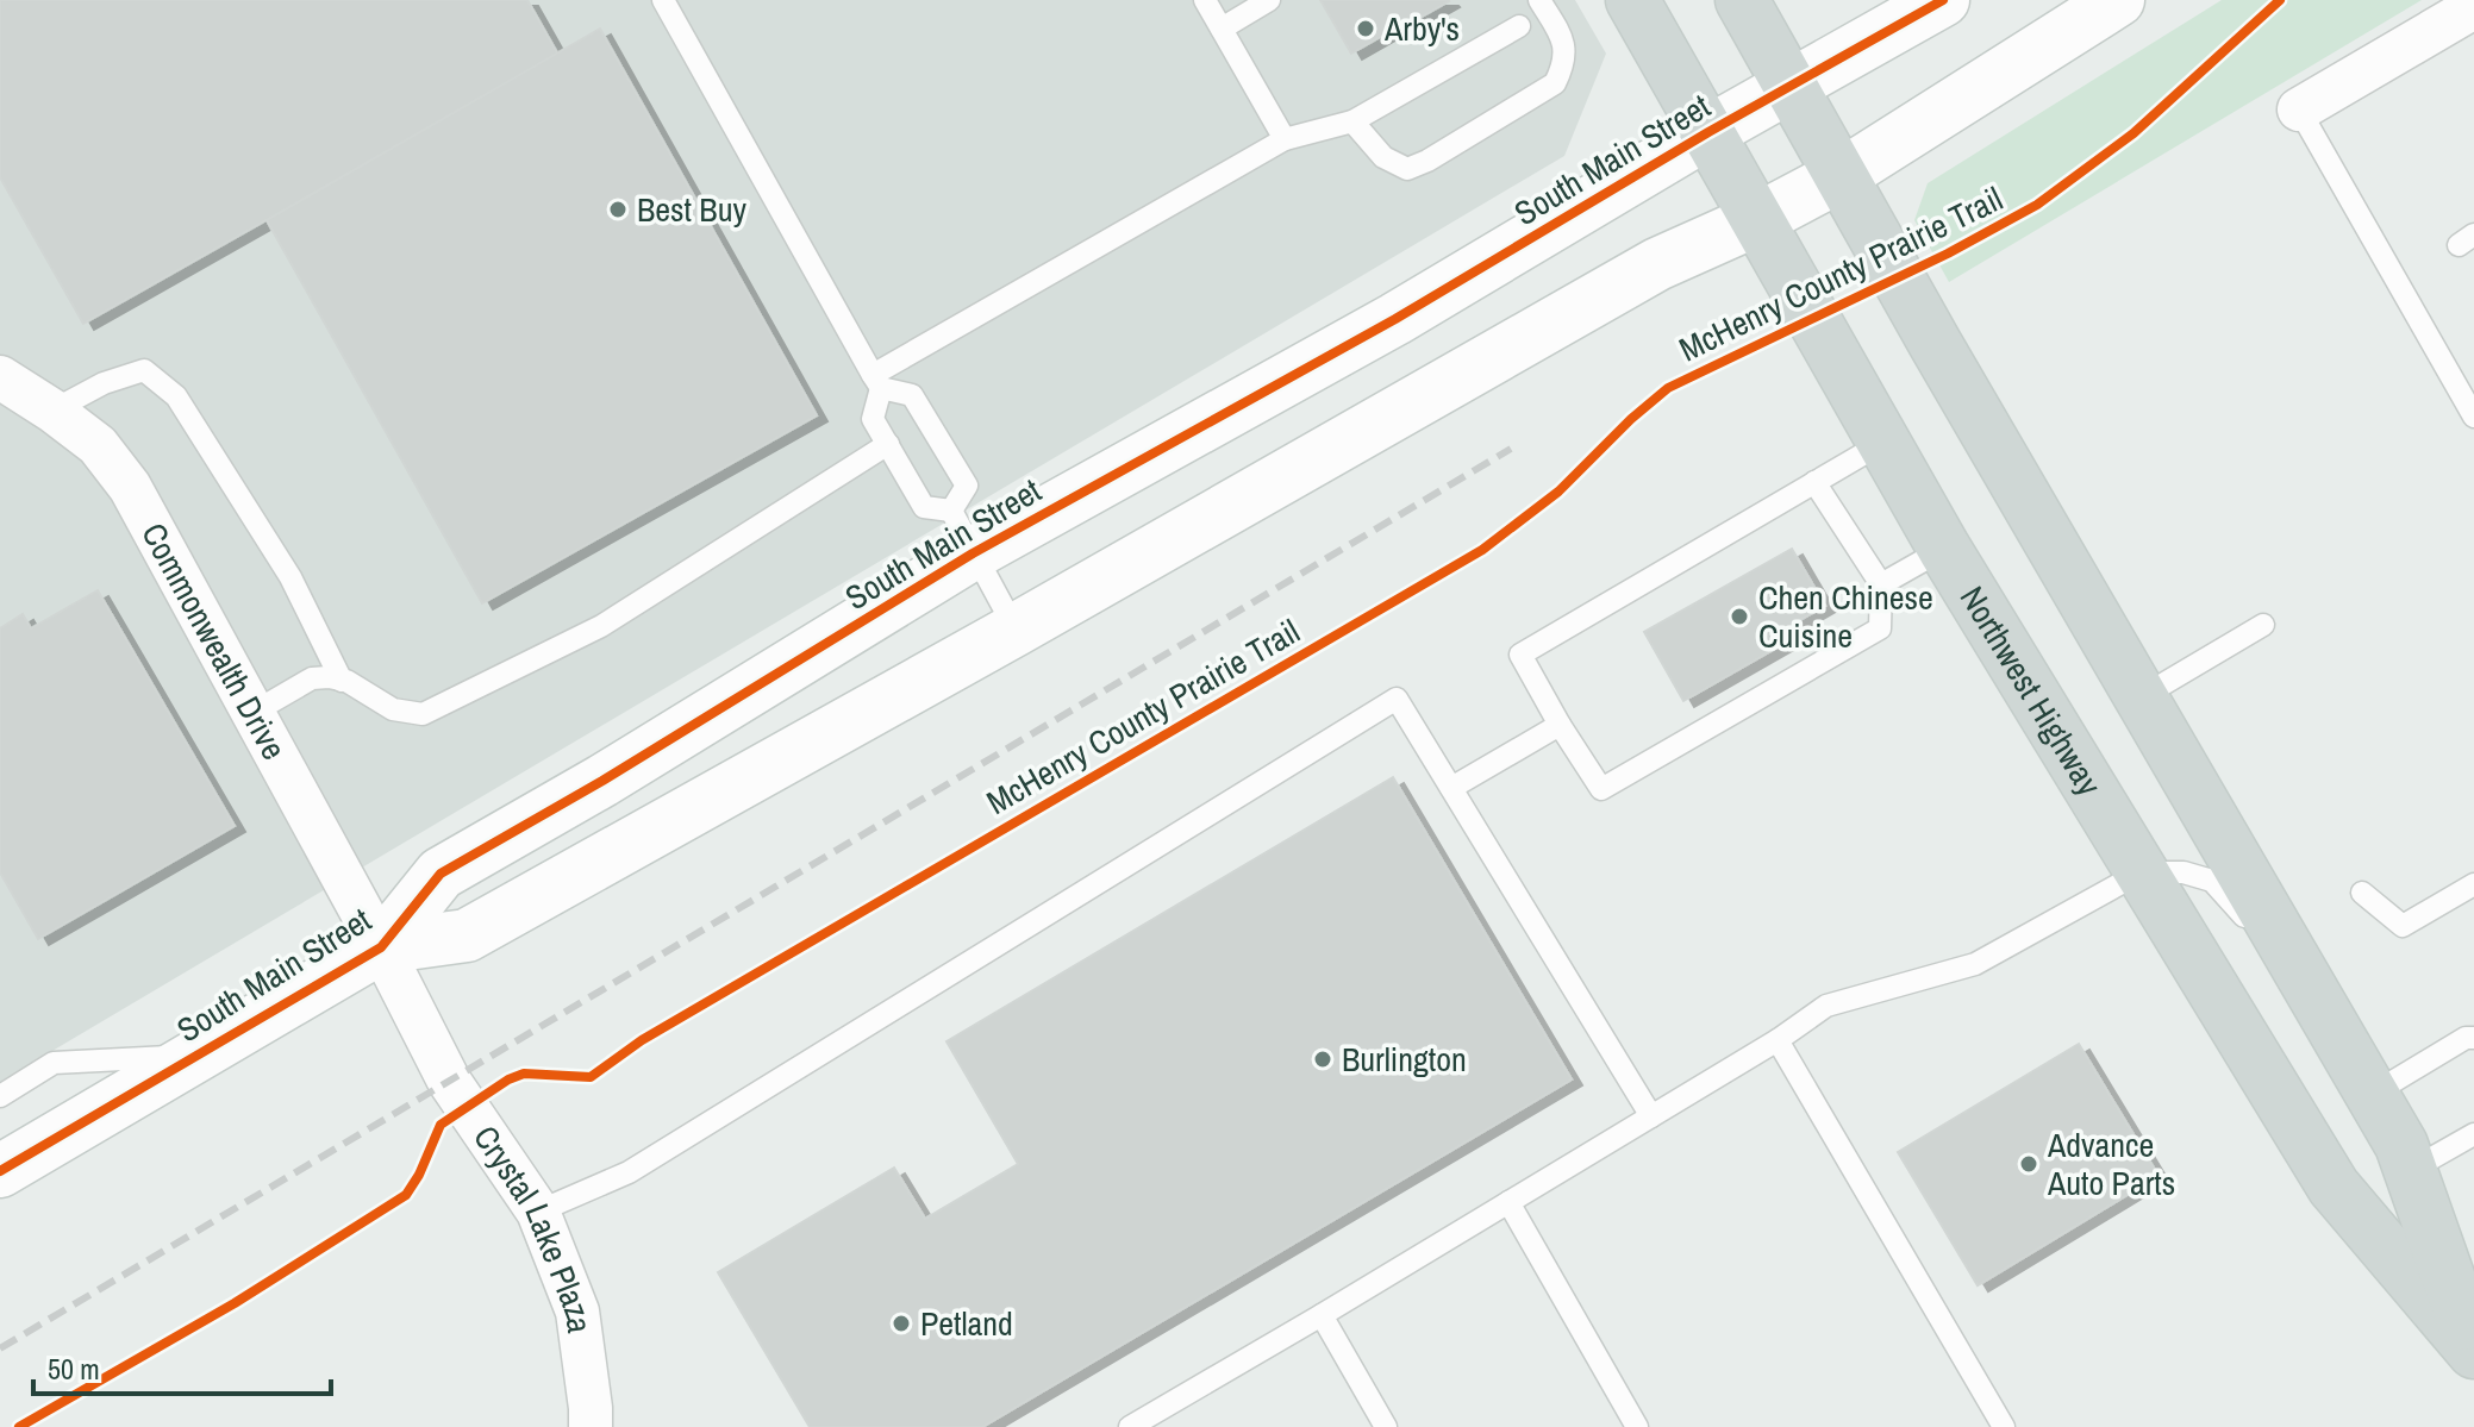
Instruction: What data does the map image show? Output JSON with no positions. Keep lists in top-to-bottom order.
{
  "streets": {
    "main road": ["Northwest Highway"],
    "street": ["South Main Street", "Commonwealth Drive", "Crystal Lake Plaza"],
    "cycle path": ["McHenry County Prairie Trail"]
  },
  "crossings": [
    ["South Main Street", "Commonwealth Drive"],
    ["South Main Street", "Northwest Highway"],
    ["South Main Street", "Crystal Lake Plaza"],
    ["Commonwealth Drive", "Crystal Lake Plaza"]
  ],
  "places": [
    "Arby's",
    "Best Buy",
    "Chen Chinese Cuisine",
    "Burlington",
    "Advance Auto Parts",
    "Petland"
  ],
  "scale_bar": "50 m"
}
